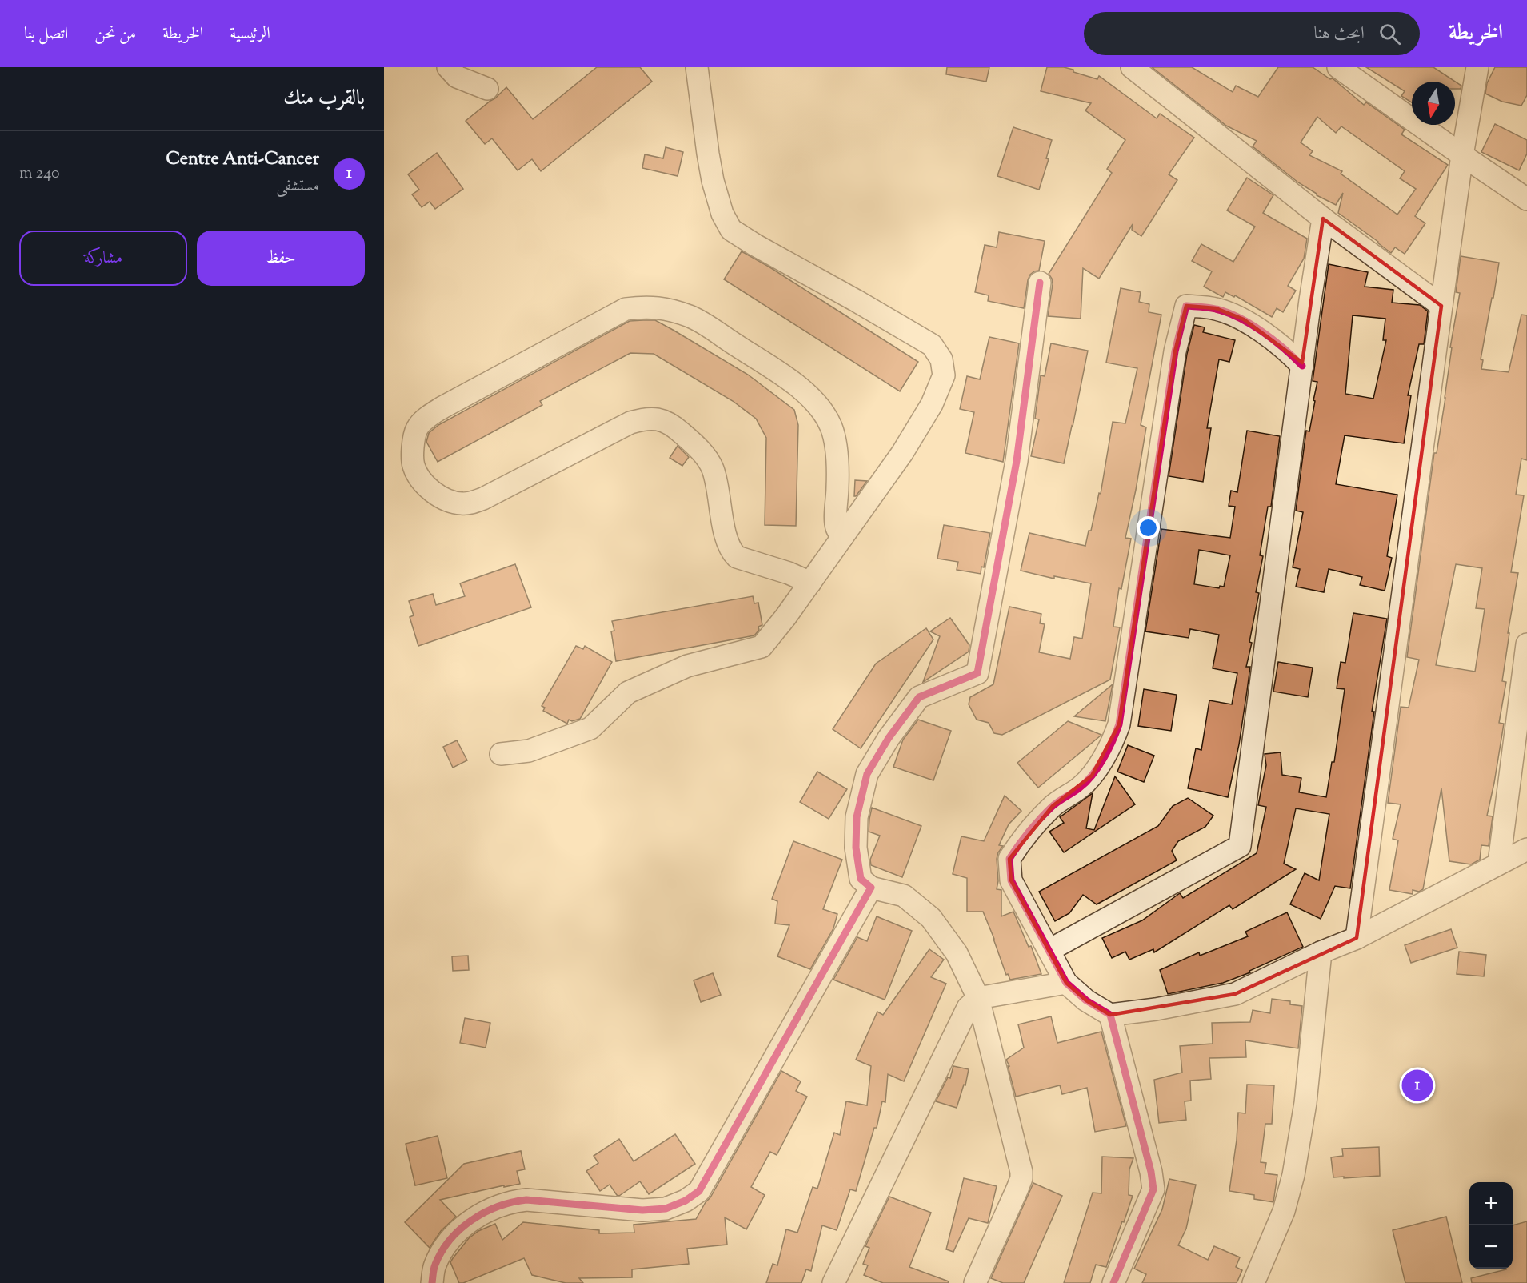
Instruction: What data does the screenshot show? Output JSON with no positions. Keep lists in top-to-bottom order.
{
  "north": "bottom",
  "page": {
    "header": "الخريطة",
    "search": "ابحث هنا",
    "nav": [
      "الرئيسية",
      "الخريطة",
      "من نحن",
      "اتصل بنا"
    ],
    "heading": "بالقرب منك",
    "list": [
      {
        "mark": "1",
        "name": "Centre Anti-Cancer",
        "note": "مستشفى",
        "value": "240 m"
      }
    ],
    "buttons": ["حفظ", "مشاركة"],
    "pins": "1",
    "map_buttons": ["+", "−"]
  }
}
